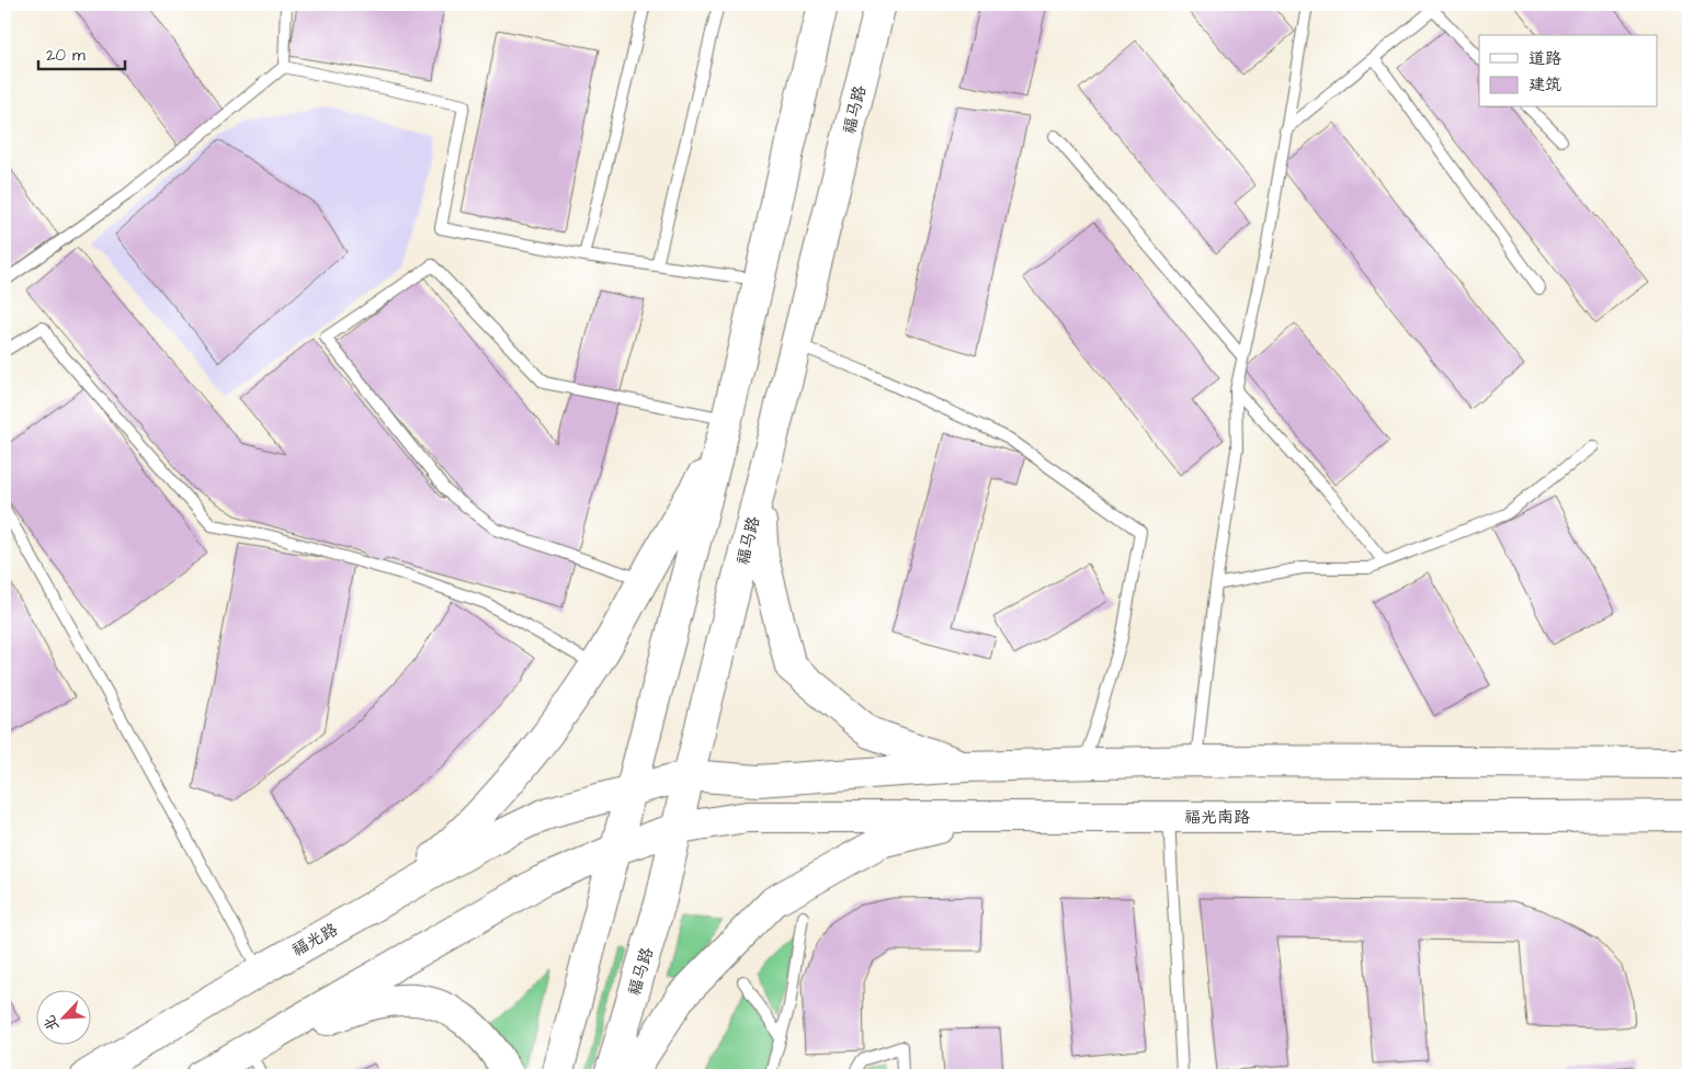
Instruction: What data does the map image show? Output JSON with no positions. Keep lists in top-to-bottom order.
{
  "streets": {
    "main road": ["福马路", "福光南路", "福光路"]
  },
  "crossings": [
    ["福马路", "福光南路"],
    ["福马路", "福光路"]
  ],
  "legend": ["道路", "建筑"],
  "scale_bar": "20 m",
  "north": "bottom left"
}
